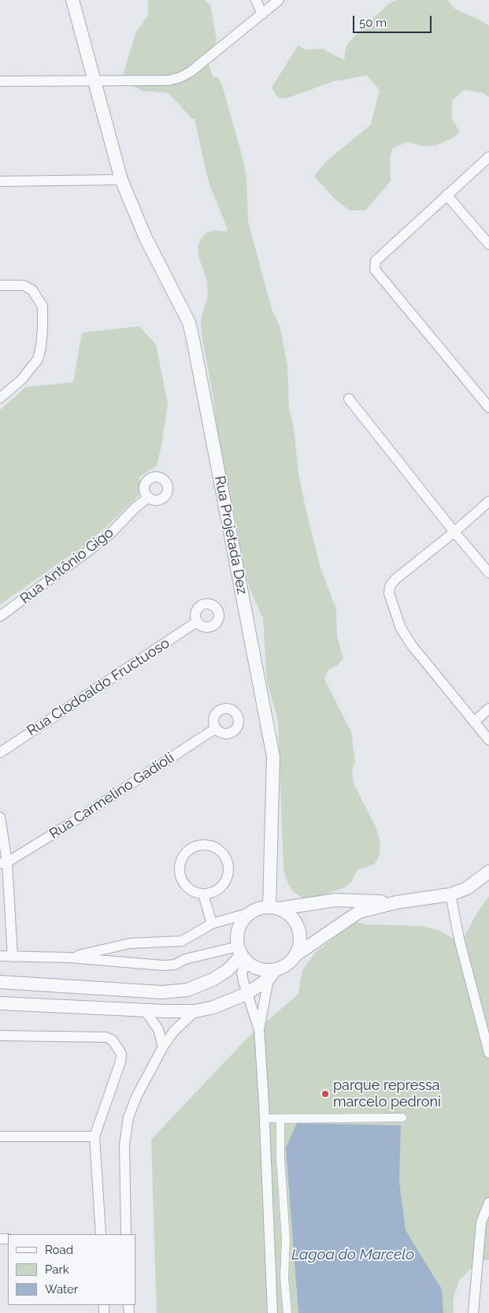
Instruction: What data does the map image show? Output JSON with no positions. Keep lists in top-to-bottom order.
{
  "streets": {
    "street": [
      "Rua Projetada Dez",
      "Rua Antônio Gigo",
      "Rua Clodoaldo Fructuoso",
      "Rua Carmelino Gadioli"
    ]
  },
  "water": ["Lagoa do Marcelo"],
  "places": ["parque repressa marcelo pedroni"],
  "legend": ["Road", "Park", "Water"],
  "scale_bar": "50 m"
}
